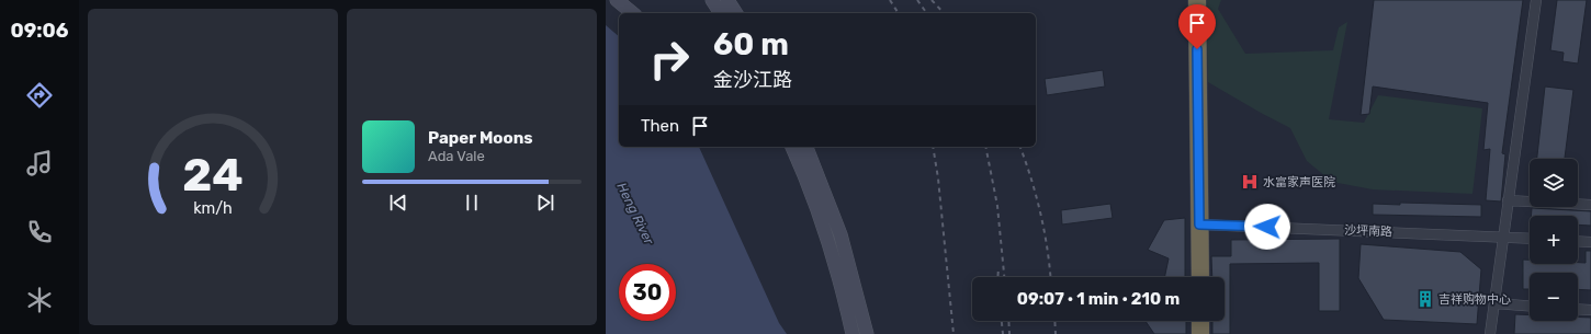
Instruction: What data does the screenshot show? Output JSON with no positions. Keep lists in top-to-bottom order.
{
  "streets": {
    "street": ["沙坪南路"]
  },
  "water": ["Heng River"],
  "places": {
    "hospital": ["水富家声医院"],
    "building": ["吉祥购物中心"]
  },
  "page": {
    "tabs": "09:06",
    "turn": ["60 m", "金沙江路"],
    "then": "Then",
    "song": ["Paper Moons", "Ada Vale"],
    "map_buttons": ["+", "−"],
    "limit": "30",
    "trip": "09:07 · 1 min · 210 m",
    "gauge": ["24", "km/h"]
  }
}
